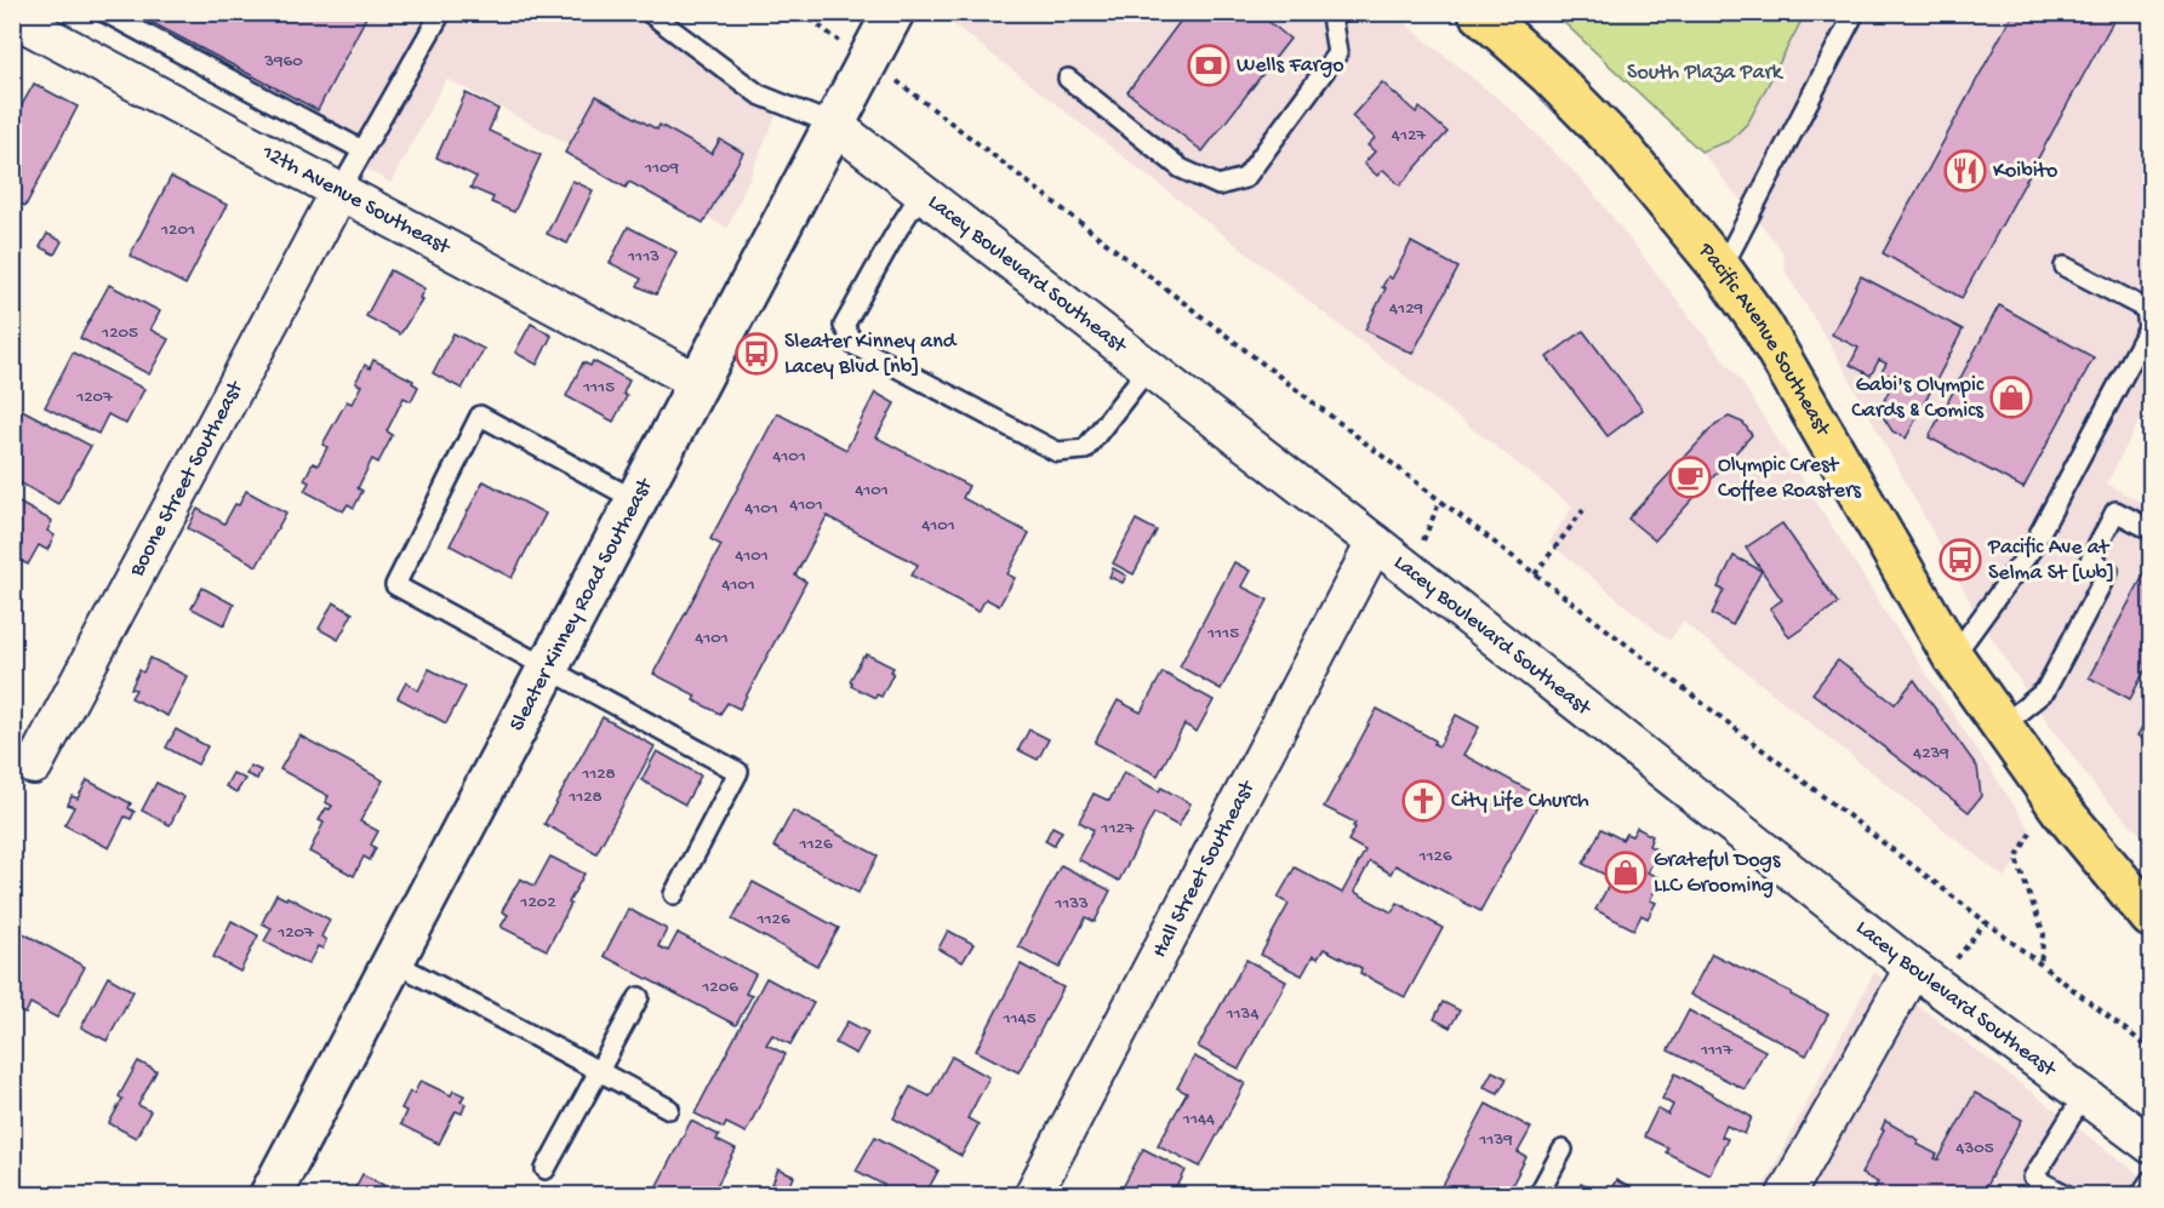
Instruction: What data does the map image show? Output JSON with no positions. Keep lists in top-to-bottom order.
{
  "streets": {
    "main road": ["Pacific Avenue Southeast"],
    "street": [
      "12th Avenue Southeast",
      "Lacey Boulevard Southeast",
      "Boone Street Southeast",
      "Sleater Kinney Road Southeast",
      "Hall Street Southeast"
    ]
  },
  "crossings": [
    ["12th Avenue Southeast", "Boone Street Southeast"],
    ["12th Avenue Southeast", "Sleater Kinney Road Southeast"],
    ["Lacey Boulevard Southeast", "Sleater Kinney Road Southeast"],
    ["Lacey Boulevard Southeast", "Hall Street Southeast"]
  ],
  "parks": ["South Plaza Park"],
  "places": {
    "bank": ["Wells Fargo"],
    "restaurant": ["Koibito"],
    "bus stop": ["Sleater Kinney and Lacey Blvd [nb]", "Pacific Ave at Selma St [wb]"],
    "shop": ["Gabi's Olympic Cards & Comics", "Grateful Dogs LLC Grooming"],
    "cafe": ["Olympic Crest Coffee Roasters"],
    "church": ["City Life Church"]
  },
  "house_numbers": [
    "3960",
    "4127",
    "1109",
    "1201",
    "1113",
    "4129",
    "1205",
    "1115",
    "1207",
    "4101",
    "4101",
    "4101",
    "4101",
    "4101",
    "4101",
    "4101",
    "1115",
    "4101",
    "4239",
    "1128",
    "1128",
    "1127",
    "1126",
    "1126",
    "1202",
    "1133",
    "1126",
    "1207",
    "1206",
    "1134",
    "1145",
    "1117",
    "1144",
    "1139",
    "4305"
  ]
}
